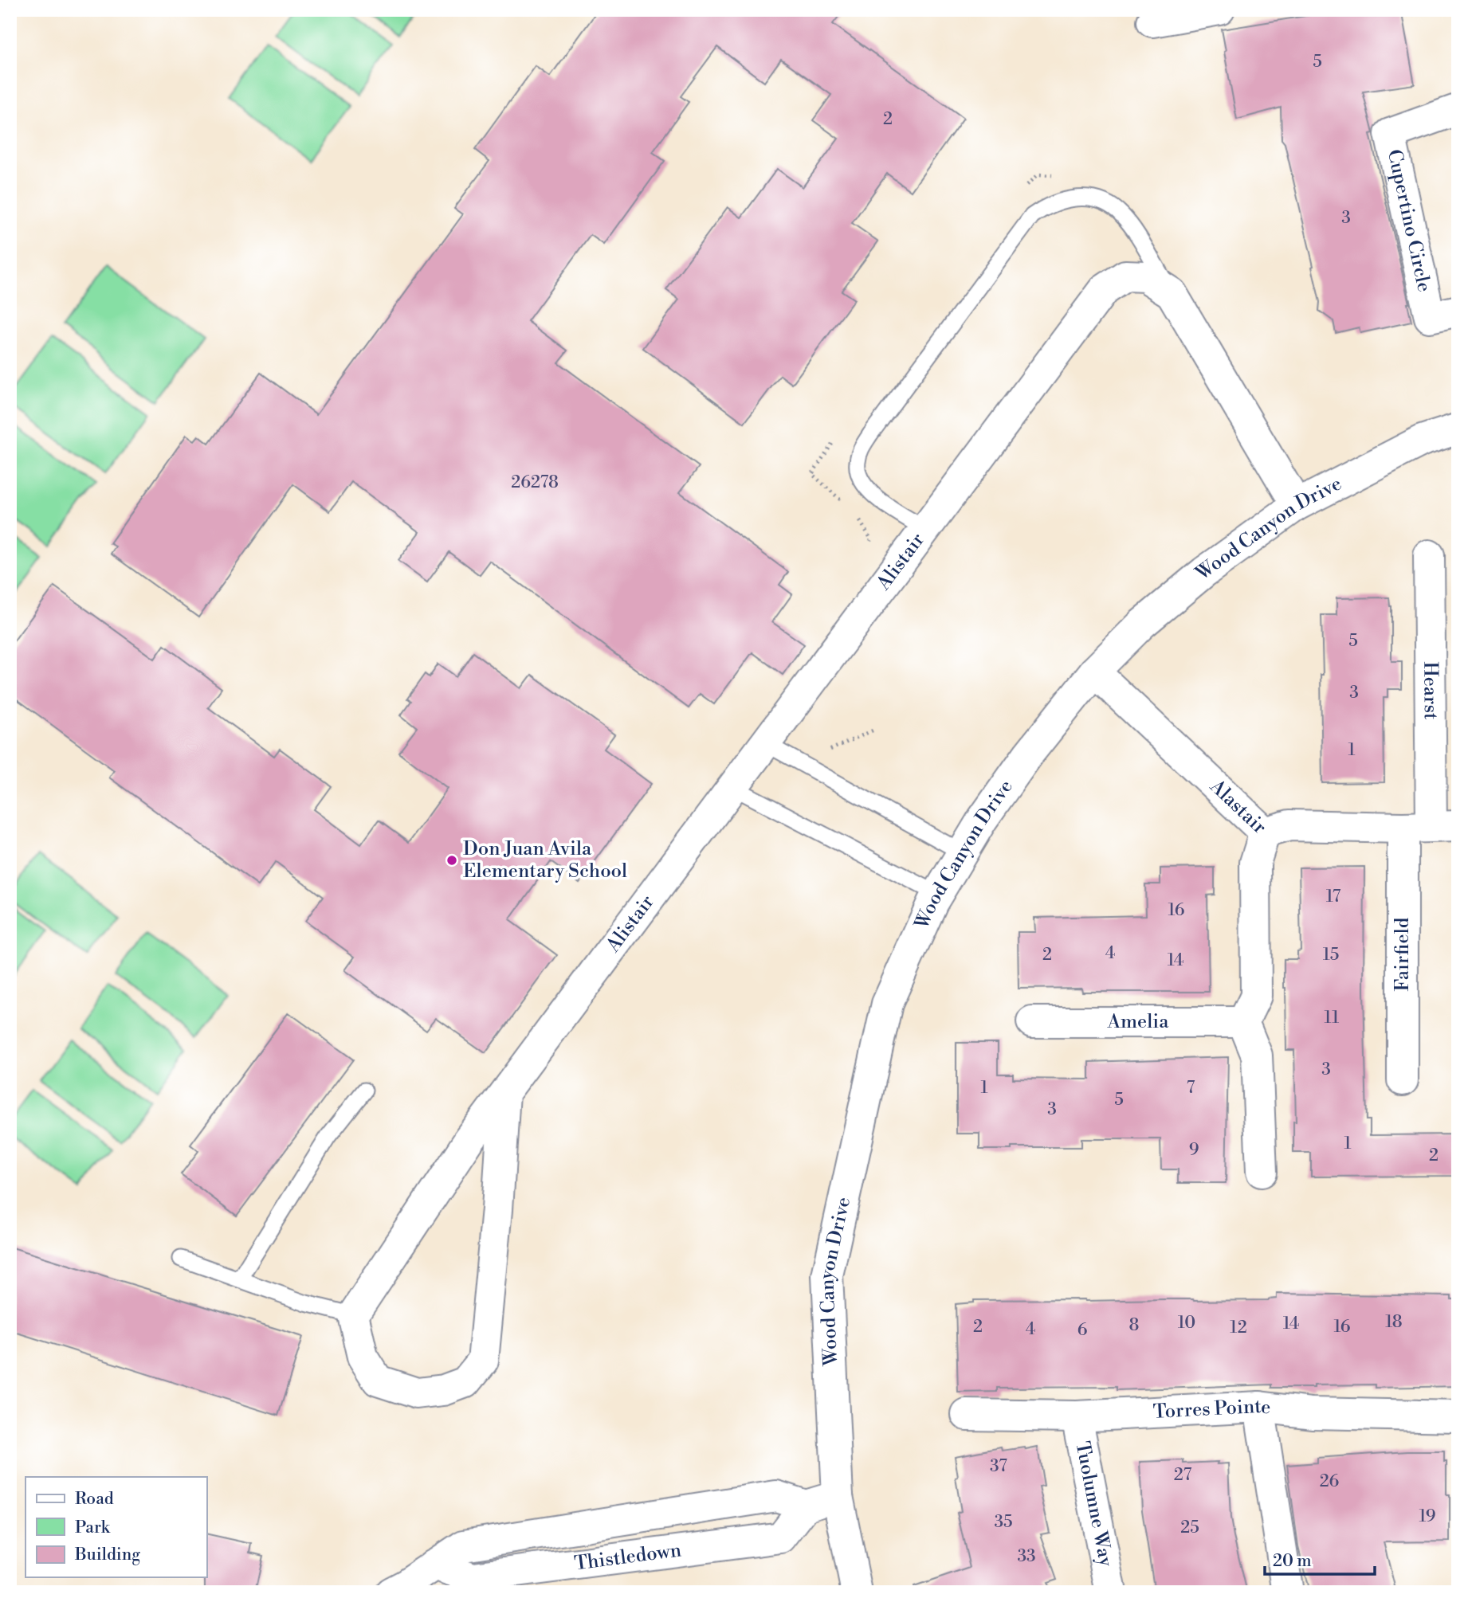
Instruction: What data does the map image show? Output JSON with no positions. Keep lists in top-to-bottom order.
{
  "streets": {
    "street": [
      "Cupertino Circle",
      "Wood Canyon Drive",
      "Alistair",
      "Hearst",
      "Alastair",
      "Fairfield",
      "Amelia",
      "Torres Pointe",
      "Tuolumne Way",
      "Thistledown"
    ]
  },
  "crossings": [
    ["Wood Canyon Drive", "Alistair"],
    ["Wood Canyon Drive", "Alastair"],
    ["Hearst", "Alastair"],
    ["Hearst", "Fairfield"],
    ["Alastair", "Fairfield"],
    ["Torres Pointe", "Tuolumne Way"]
  ],
  "places": ["Don Juan Avila Elementary School"],
  "house_numbers": [
    "5",
    "2",
    "3",
    "26278",
    "5",
    "3",
    "1",
    "17",
    "16",
    "4",
    "2",
    "15",
    "14",
    "11",
    "3",
    "1",
    "7",
    "5",
    "3",
    "1",
    "9",
    "2",
    "18",
    "10",
    "14",
    "8",
    "2",
    "16",
    "12",
    "4",
    "6",
    "37",
    "27",
    "26",
    "19",
    "35",
    "25",
    "33"
  ],
  "legend": ["Road", "Park", "Building"],
  "scale_bar": "20 m"
}
